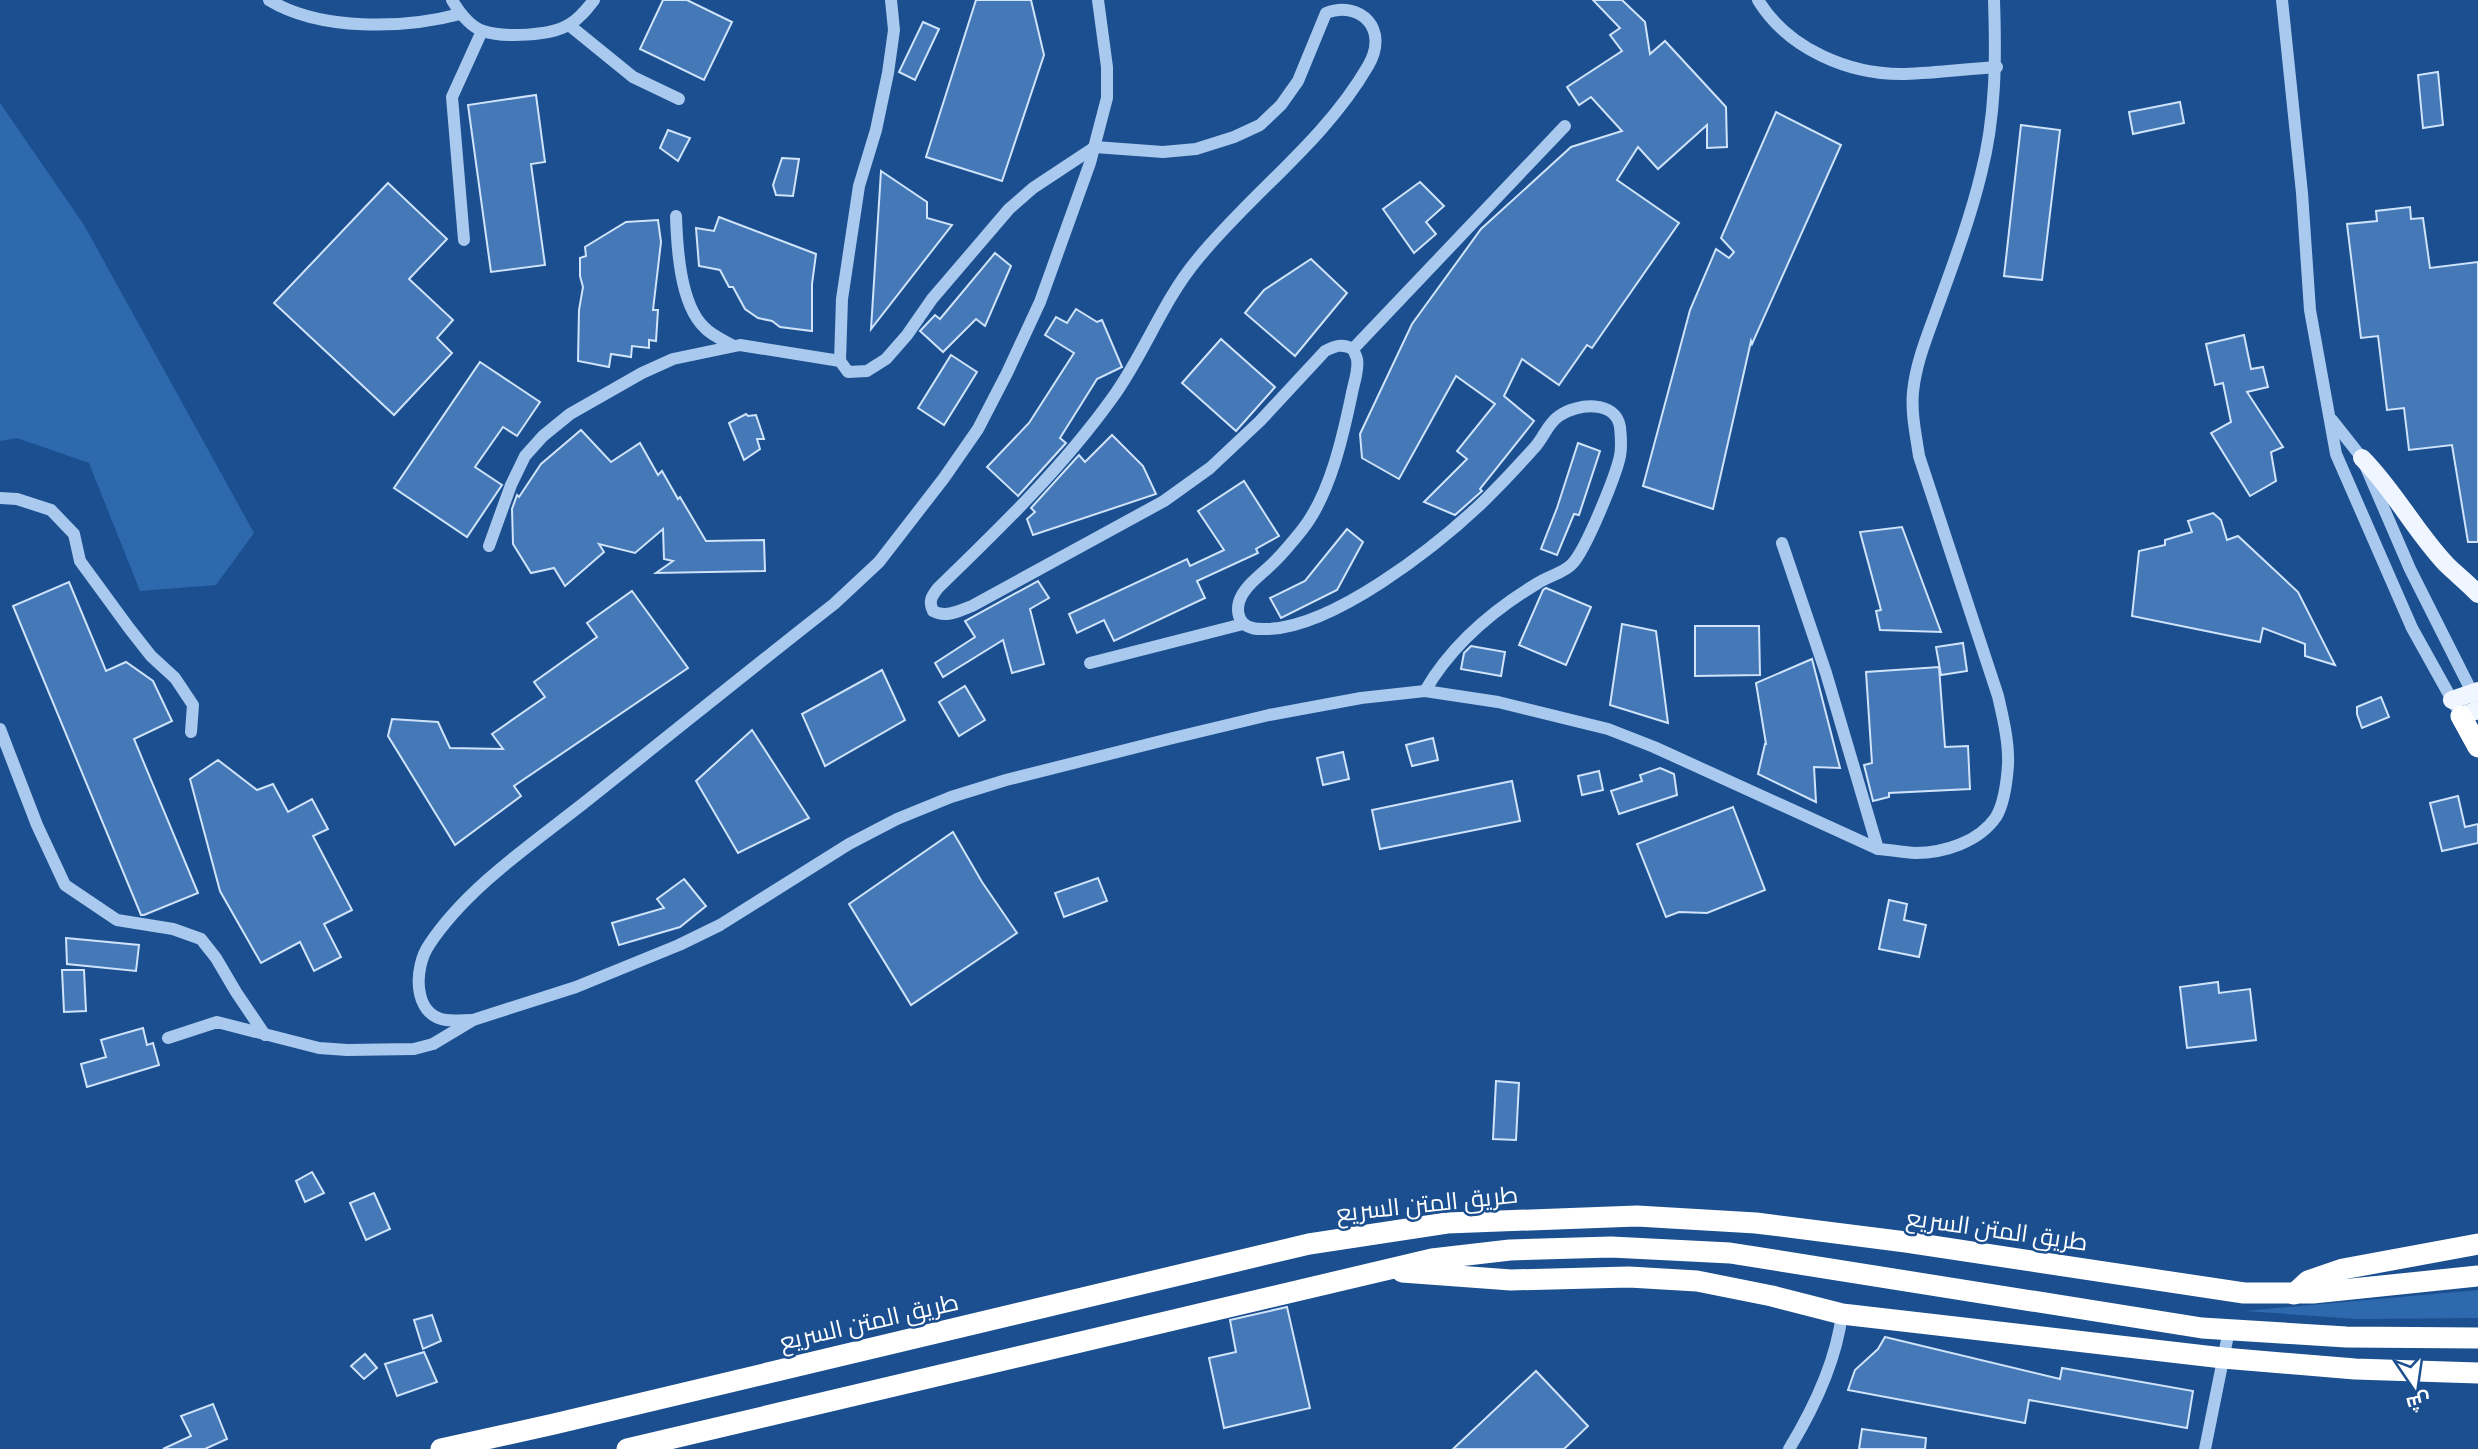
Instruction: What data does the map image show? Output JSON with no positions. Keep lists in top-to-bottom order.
{
  "streets": {
    "highway": ["طريق المتن السريع"]
  },
  "north": "bottom"
}
